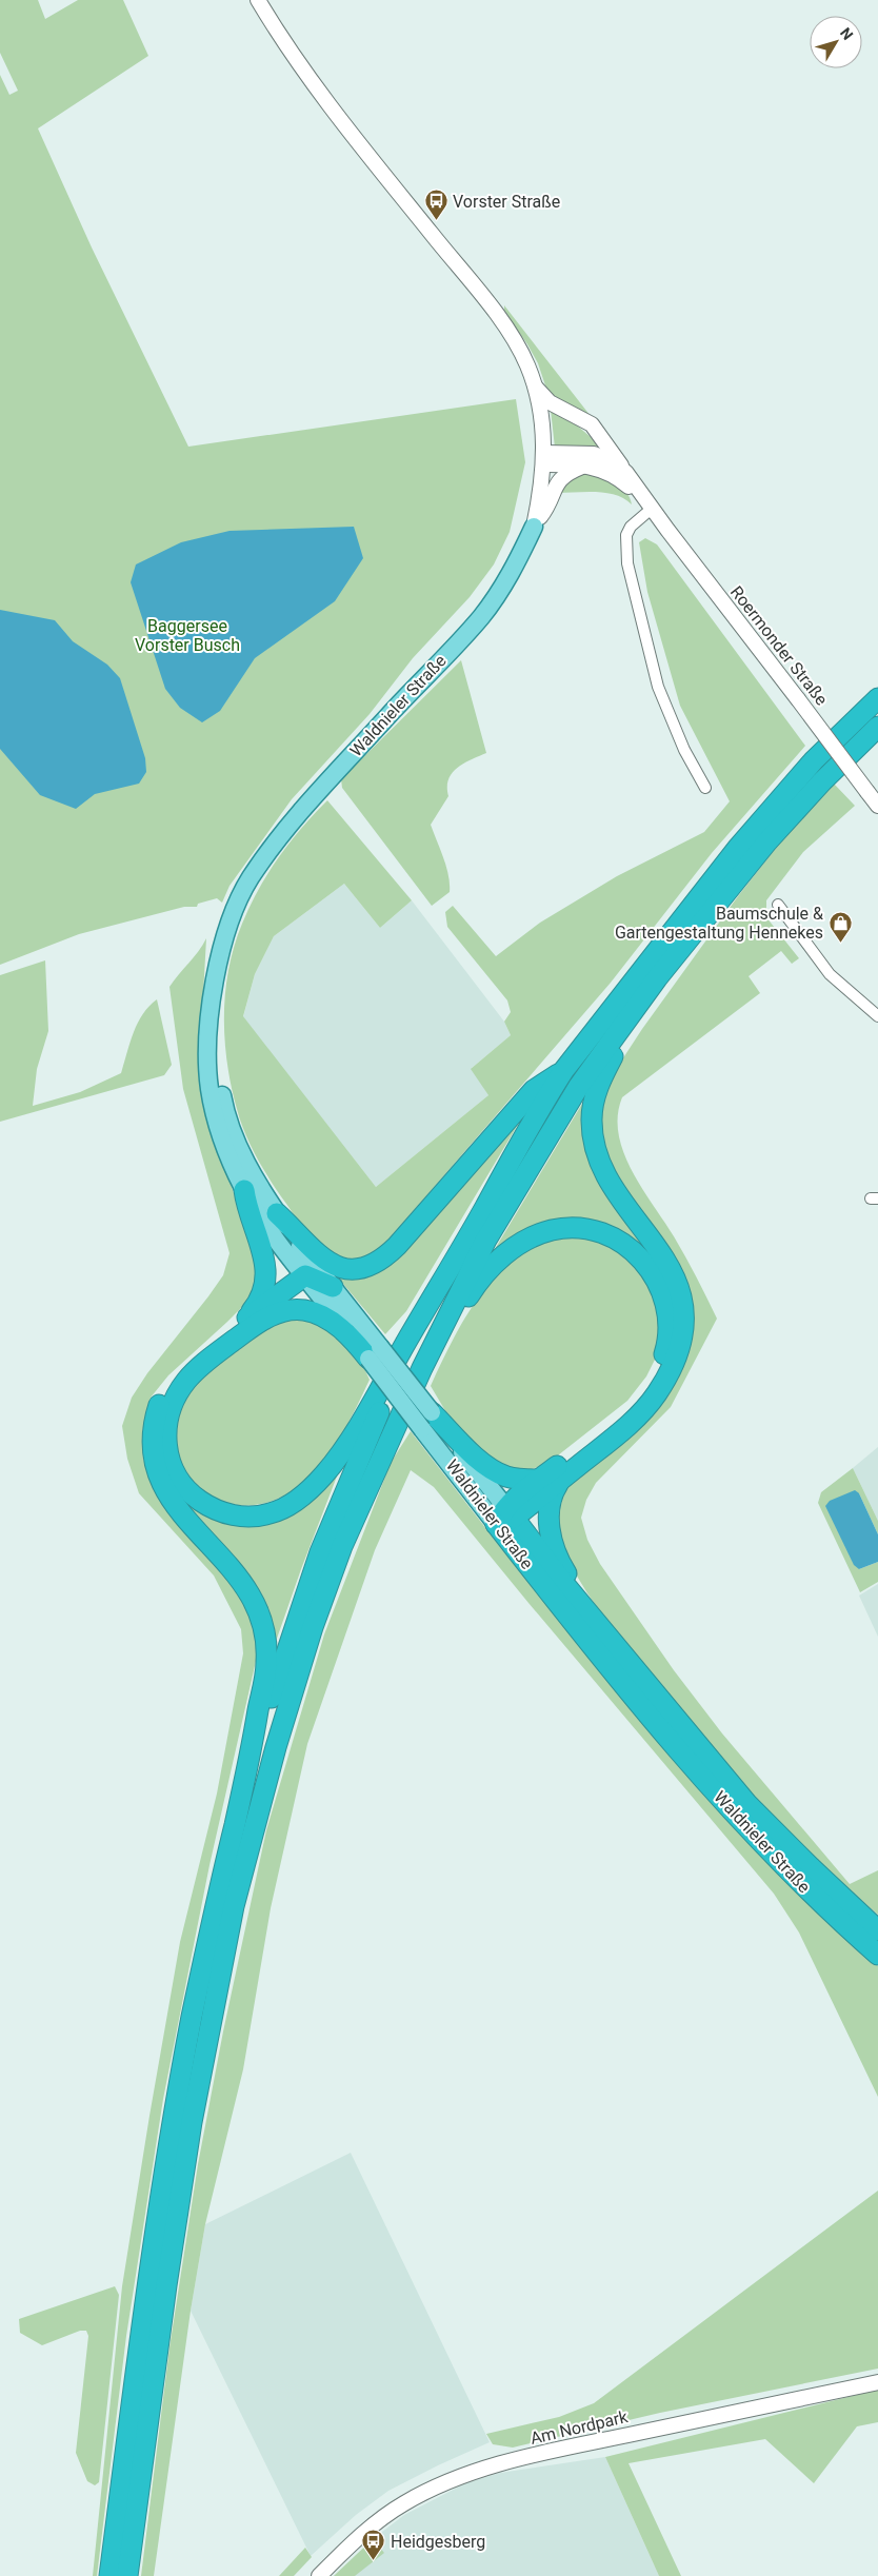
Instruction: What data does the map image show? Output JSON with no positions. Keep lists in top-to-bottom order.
{
  "streets": {
    "highway": ["Waldnieler Straße"],
    "main road": ["Roermonder Straße", "Am Nordpark"]
  },
  "crossings": [
    ["Roermonder Straße", "Waldnieler Straße"]
  ],
  "parks": ["Baggersee Vorster Busch"],
  "places": {
    "bus stop": ["Vorster Straße", "Heidgesberg"],
    "shop": ["Baumschule & Gartengestaltung Hennekes"]
  },
  "north": "top right"
}
